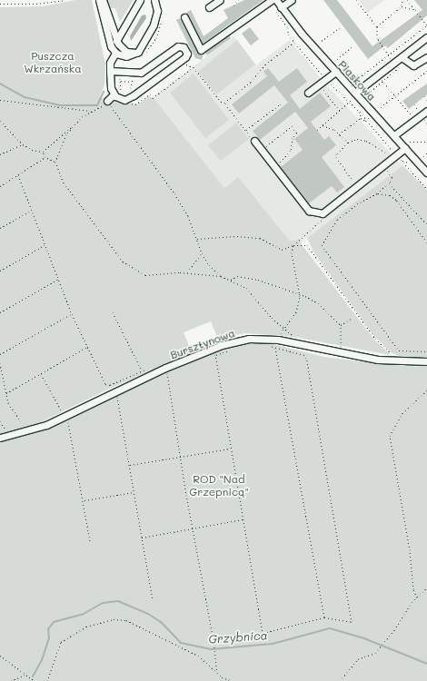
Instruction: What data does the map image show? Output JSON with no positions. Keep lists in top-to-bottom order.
{
  "streets": {
    "street": ["Piaskowa", "Bursztynowa"]
  },
  "water": ["Grzybnica"],
  "parks": ["Puszcza Wkrzańska", "ROD \"Nad Grzepnicą\""]
}
